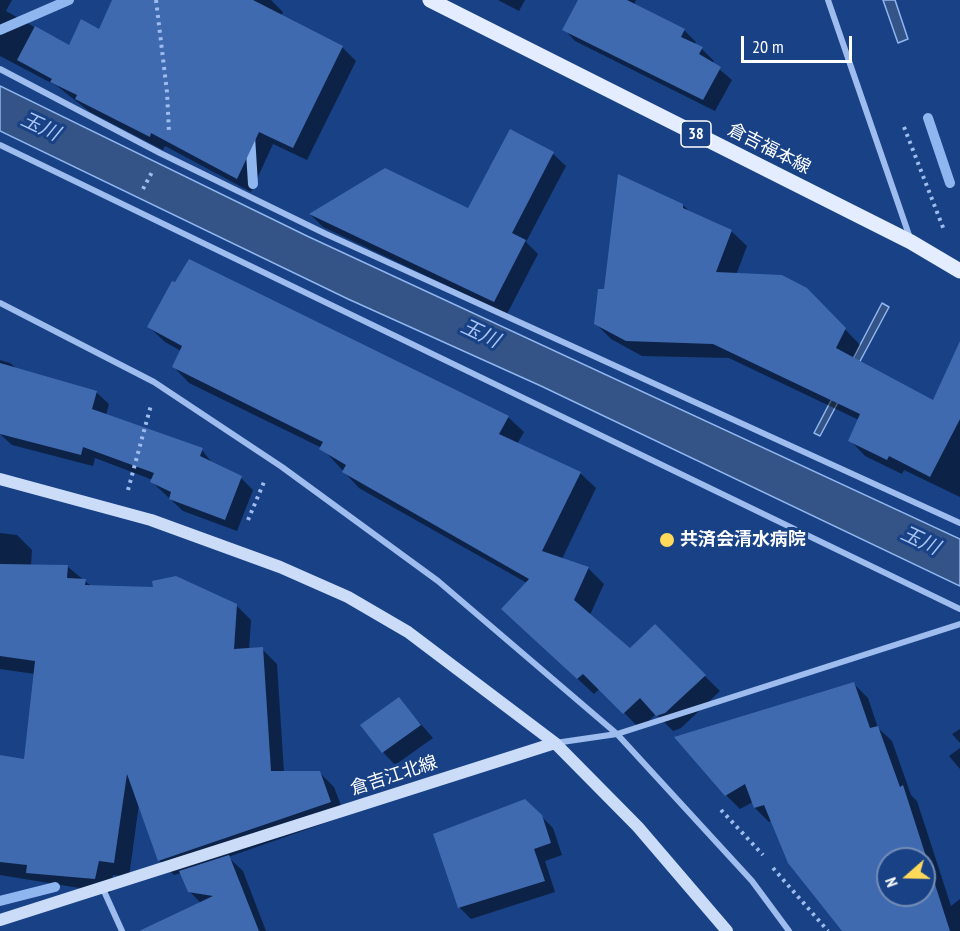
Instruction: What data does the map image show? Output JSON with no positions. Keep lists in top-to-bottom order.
{
  "streets": {
    "main road": ["38", "倉吉福本線", "倉吉江北線"]
  },
  "water": ["玉川"],
  "places": ["共済会清水病院"],
  "scale_bar": "20 m",
  "north": "left"
}
